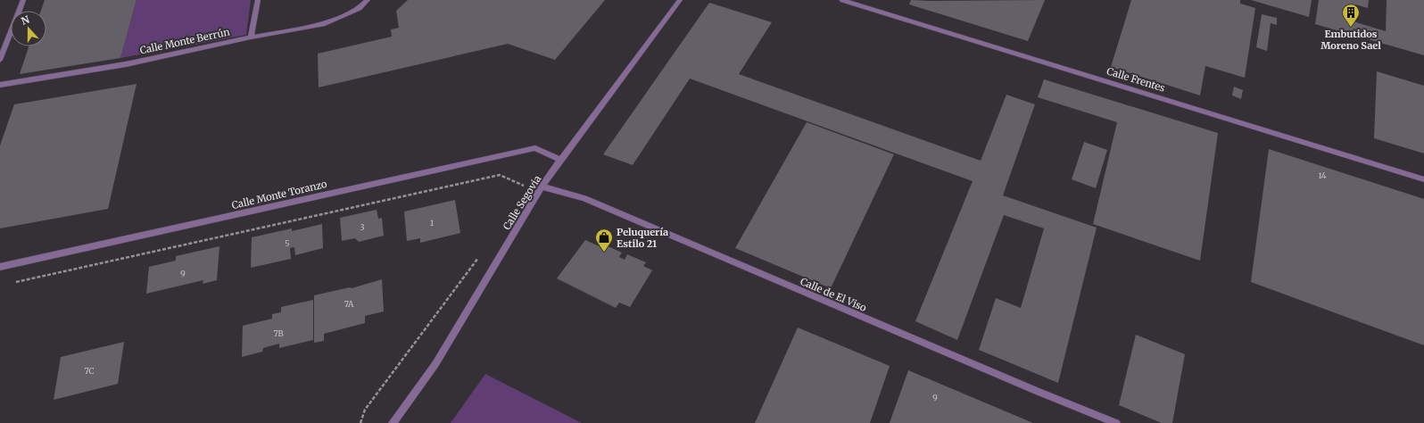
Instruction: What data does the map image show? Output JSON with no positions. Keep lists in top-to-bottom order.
{
  "streets": {
    "street": [
      "Calle Monte Berrún",
      "Calle Frentes",
      "Calle Monte Toranzo",
      "Calle Segovia",
      "Calle de El Viso"
    ]
  },
  "crossings": [
    ["Calle Monte Toranzo", "Calle Segovia"],
    ["Calle Segovia", "Calle de El Viso"]
  ],
  "places": {
    "building": ["Embutidos Moreno Sael"],
    "shop": ["Peluquería Estilo 21"]
  },
  "house_numbers": [
    "14",
    "1",
    "3",
    "5",
    "9",
    "7A",
    "7B",
    "7C",
    "9"
  ],
  "north": "top"
}
